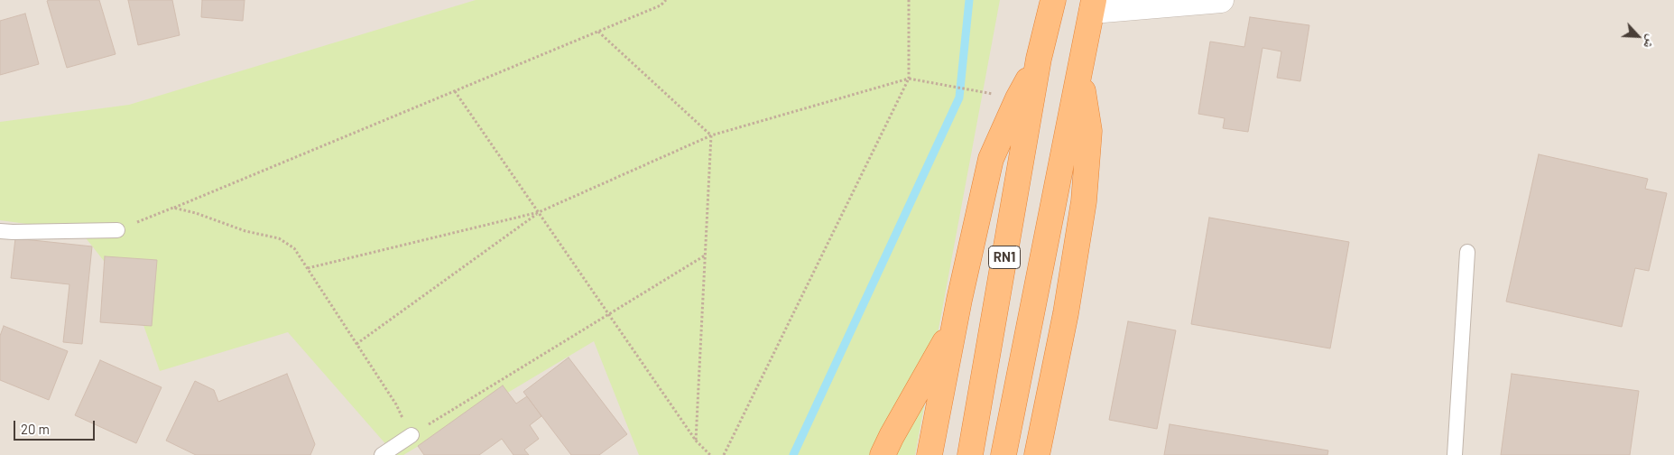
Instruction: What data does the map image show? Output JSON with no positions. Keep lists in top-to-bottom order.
{
  "streets": {
    "highway": ["RN1"]
  },
  "scale_bar": "20 m",
  "north": "bottom right"
}
